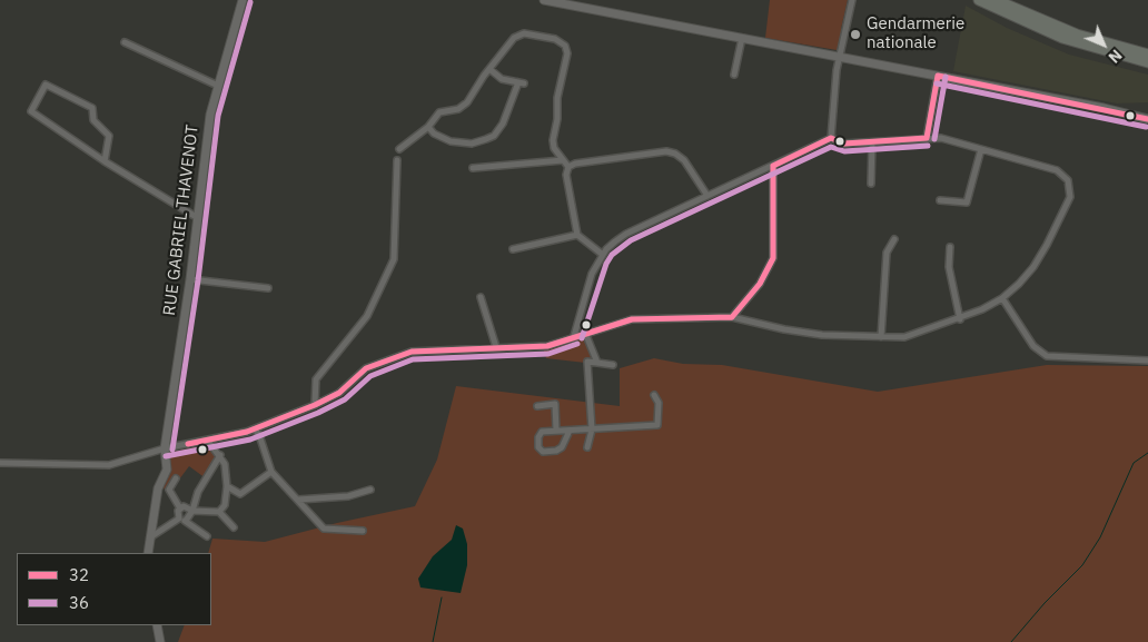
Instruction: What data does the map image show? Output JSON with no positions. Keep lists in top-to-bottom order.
{
  "streets": {
    "main road": ["RUE GABRIEL THAVENOT"]
  },
  "places": ["Gendarmerie nationale"],
  "lines": ["transit line 36", "transit line 32"],
  "legend": ["32", "36"],
  "north": "bottom right"
}
